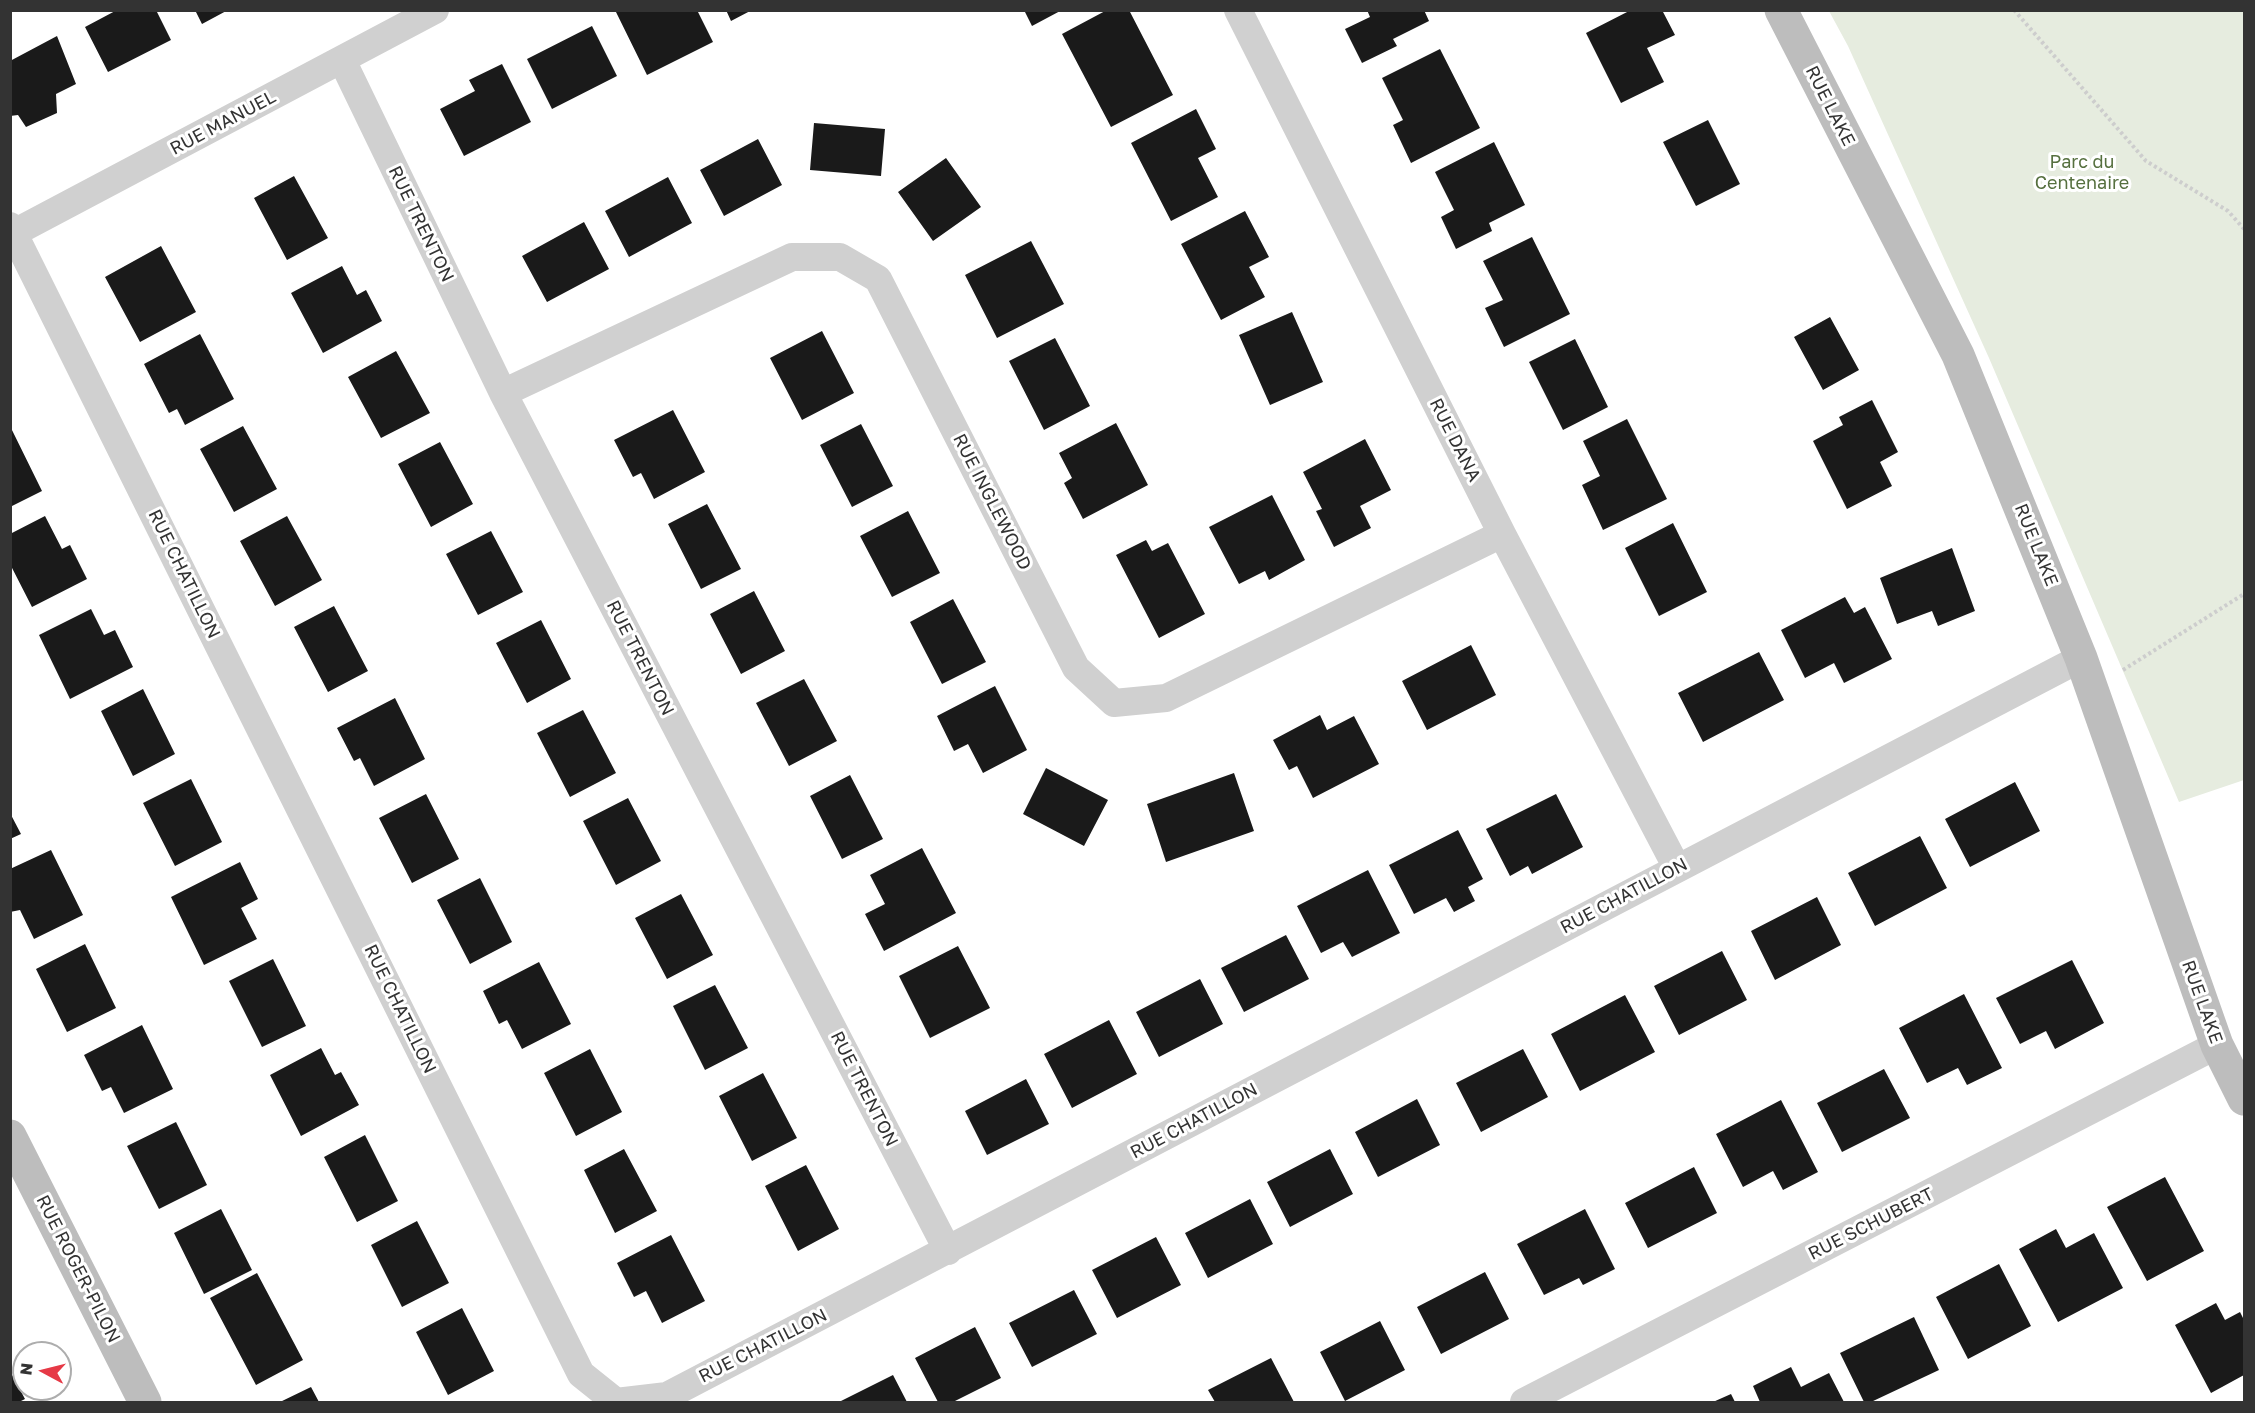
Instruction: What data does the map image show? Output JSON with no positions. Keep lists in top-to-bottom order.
{
  "streets": {
    "street": [
      "RUE LAKE",
      "RUE MANUEL",
      "RUE TRENTON",
      "RUE DANA",
      "RUE INGLEWOOD",
      "RUE CHATILLON",
      "RUE SCHUBERT",
      "RUE ROGER-PILON"
    ]
  },
  "crossings": [
    ["RUE LAKE", "RUE CHATILLON"],
    ["RUE LAKE", "RUE SCHUBERT"],
    ["RUE MANUEL", "RUE TRENTON"],
    ["RUE MANUEL", "RUE CHATILLON"],
    ["RUE TRENTON", "RUE INGLEWOOD"],
    ["RUE TRENTON", "RUE CHATILLON"],
    ["RUE DANA", "RUE INGLEWOOD"],
    ["RUE DANA", "RUE CHATILLON"]
  ],
  "parks": ["Parc du Centenaire"],
  "north": "left"
}
